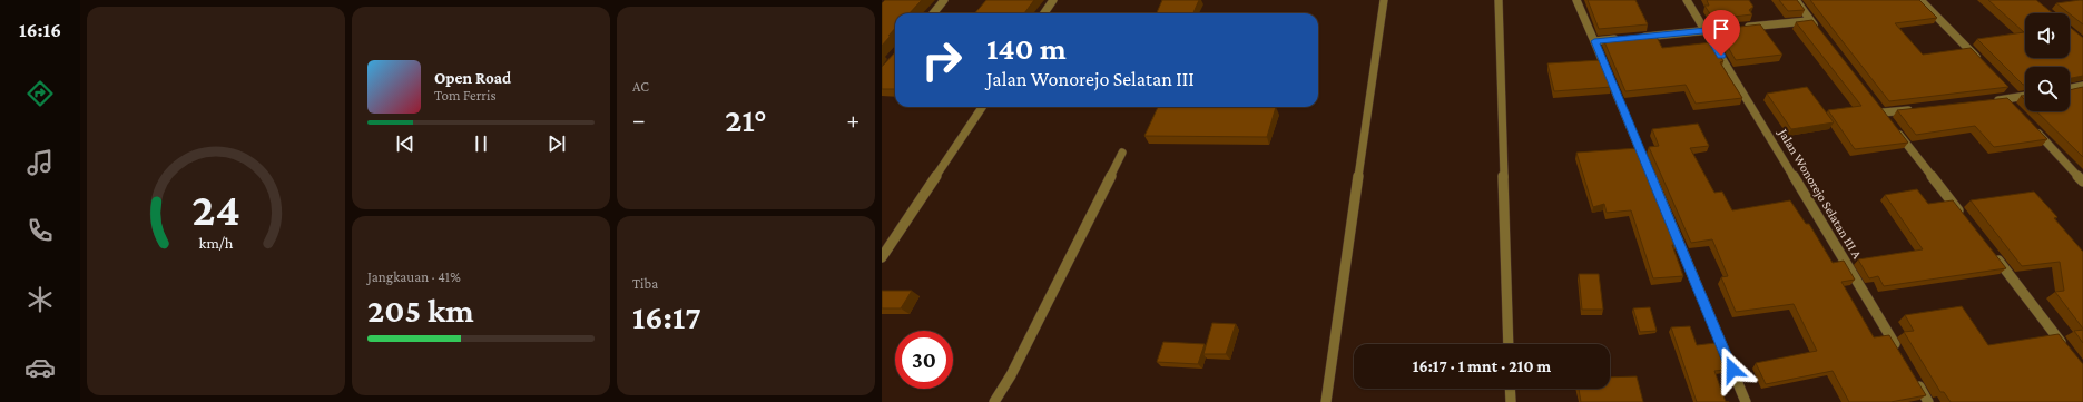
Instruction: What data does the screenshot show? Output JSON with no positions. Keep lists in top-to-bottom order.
{
  "streets": {
    "street": ["Jalan Wonorejo Selatan III A"]
  },
  "page": {
    "tabs": "16:16",
    "tile": [
      "AC",
      ["Jangkauan · 41%", "205 km"],
      ["Tiba", "16:17"]
    ],
    "turn": ["140 m", "Jalan Wonorejo Selatan III"],
    "song": ["Open Road", "Tom Ferris"],
    "heat": ["−", "21°", "+"],
    "limit": "30",
    "trip": "16:17 · 1 mnt · 210 m",
    "gauge": ["24", "km/h"]
  }
}
